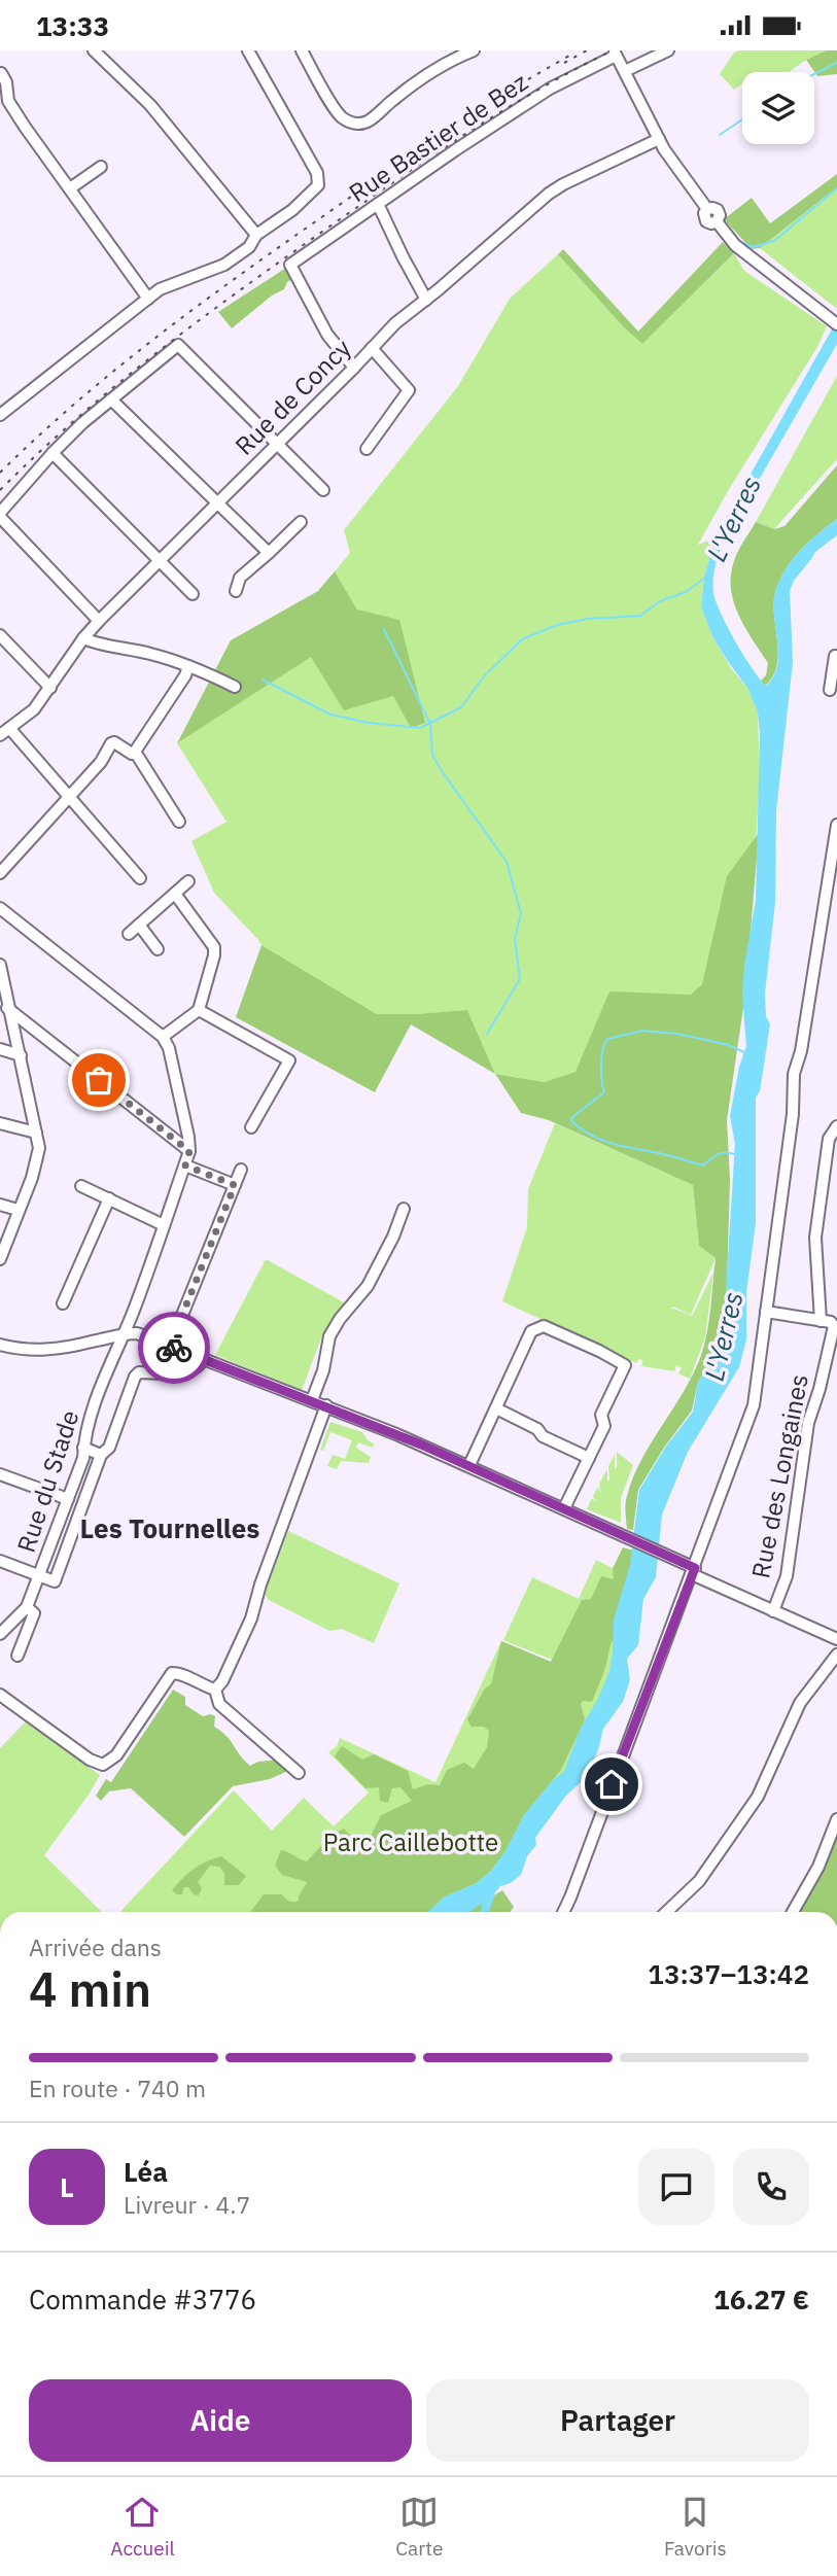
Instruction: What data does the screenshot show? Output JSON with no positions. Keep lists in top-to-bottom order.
{
  "streets": {
    "street": [
      "Rue Bastier de Bez",
      "Rue de Concy",
      "Rue des Longaines",
      "Rue du Stade"
    ]
  },
  "crossings": [
    ["Rue Bastier de Bez", "Rue de Concy"]
  ],
  "districts": ["Les Tournelles"],
  "water": ["L'Yerres"],
  "parks": ["Parc Caillebotte"],
  "page": {
    "status": "13:33",
    "heading": ["4 min", "Arrivée dans", "13:37–13:42"],
    "panel": [
      "Léa",
      "Livreur · 4.7",
      "Commande #3776",
      "16.27 €"
    ],
    "bar": "En route · 740 m",
    "round": "L",
    "buttons": ["Aide", "Partager"],
    "tabs": ["Accueil", "Carte", "Favoris"]
  }
}
